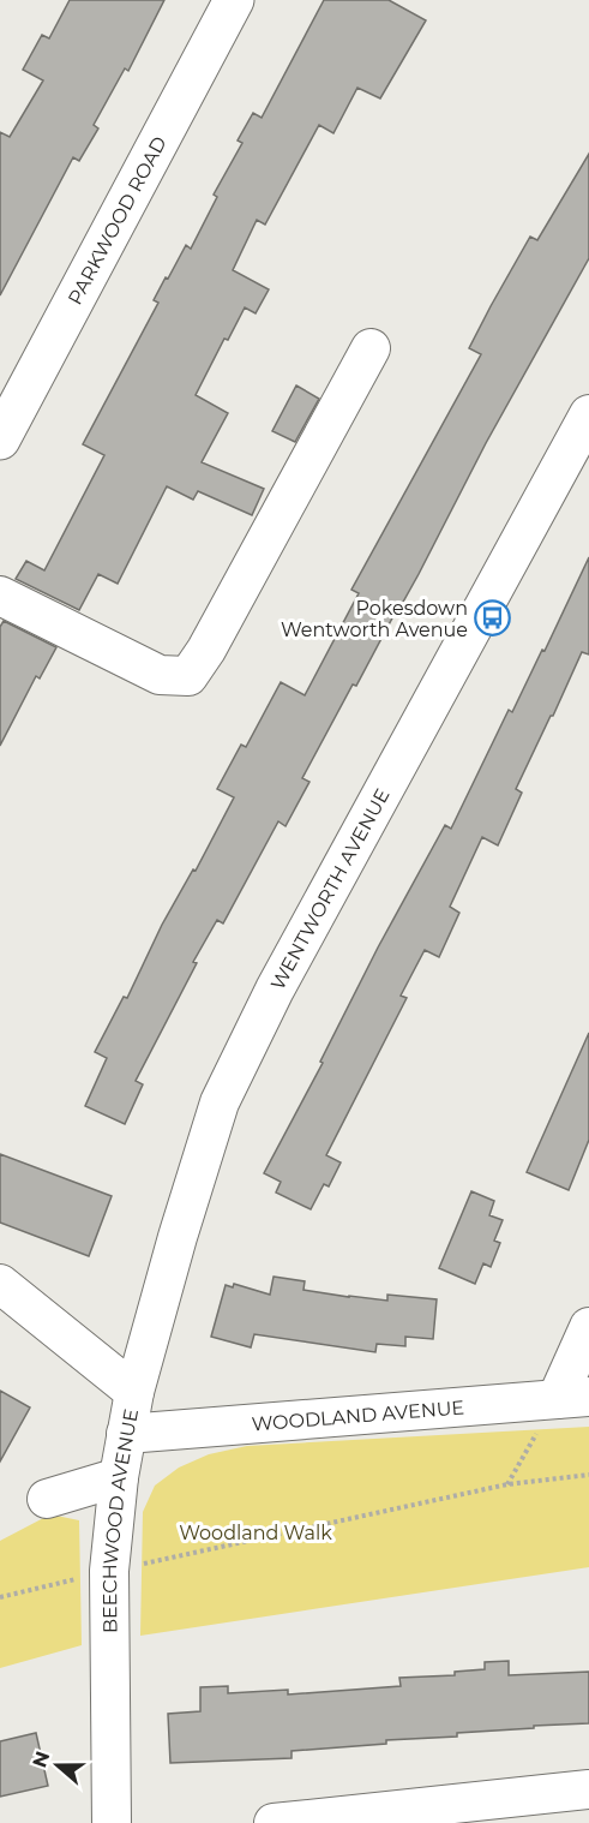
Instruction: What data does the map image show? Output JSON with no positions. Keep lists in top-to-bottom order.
{
  "streets": {
    "main road": ["PARKWOOD ROAD"],
    "street": ["WENTWORTH AVENUE", "WOODLAND AVENUE", "BEECHWOOD AVENUE"]
  },
  "crossings": [
    ["WENTWORTH AVENUE", "BEECHWOOD AVENUE"],
    ["WOODLAND AVENUE", "BEECHWOOD AVENUE"]
  ],
  "parks": ["Woodland Walk"],
  "places": {
    "bus stop": ["Pokesdown Wentworth Avenue"]
  },
  "north": "left"
}
